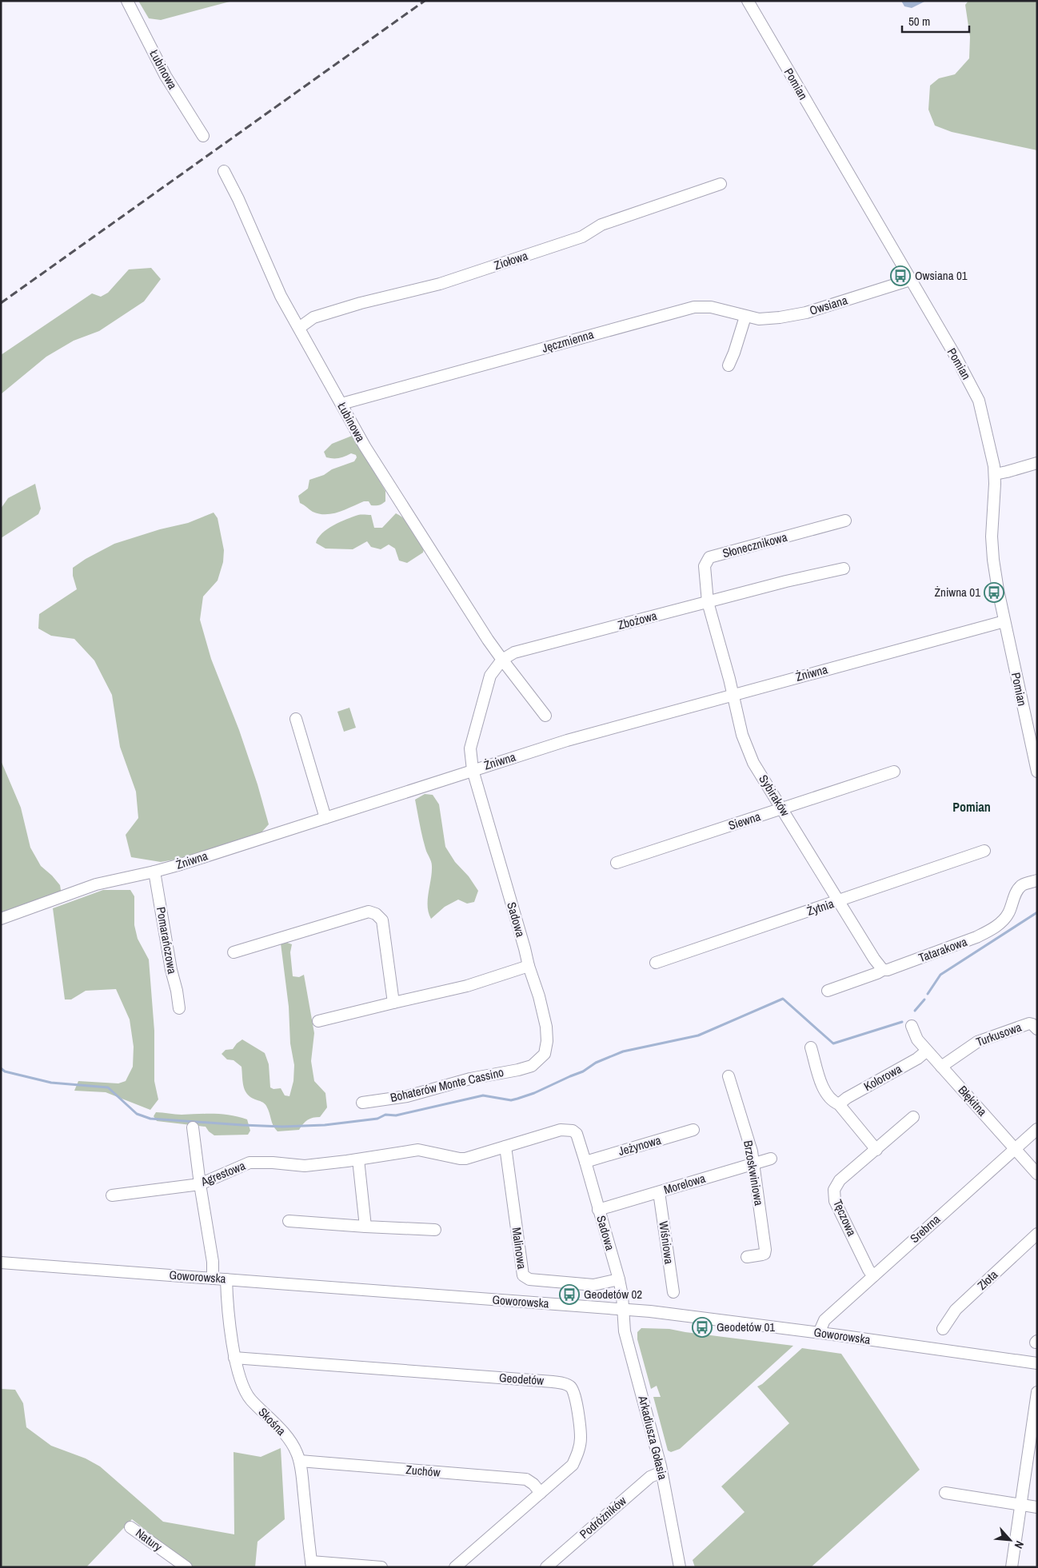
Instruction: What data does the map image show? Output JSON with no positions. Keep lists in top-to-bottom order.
{
  "streets": {
    "street": [
      "Łubinowa",
      "Pomian",
      "Ziołowa",
      "Owsiana",
      "Jęczmienna",
      "Słonecznikowa",
      "Zbożowa",
      "Żniwna",
      "Sybiraków",
      "Siewna",
      "Żytnia",
      "Sadowa",
      "Pomarańczowa",
      "Tatarakowa",
      "Turkusowa",
      "Kolorowa",
      "Bohaterów Monte Cassino",
      "Błękitna",
      "Jeżynowa",
      "Brzoskwiniowa",
      "Agrestowa",
      "Morelowa",
      "Tęczowa",
      "Srebrna",
      "Wiśniowa",
      "Malinowa",
      "Goworowska",
      "Złota",
      "Geodetów",
      "Skośna",
      "Arkadiusza Gołasia",
      "Zuchów",
      "Podróżników",
      "Natury"
    ]
  },
  "crossings": [
    ["Łubinowa", "Ziołowa"],
    ["Łubinowa", "Jęczmienna"],
    ["Łubinowa", "Zbożowa"],
    ["Łubinowa", "Sadowa"],
    ["Pomian", "Owsiana"],
    ["Pomian", "Żniwna"],
    ["Owsiana", "Jęczmienna"],
    ["Słonecznikowa", "Zbożowa"],
    ["Słonecznikowa", "Sybiraków"],
    ["Zbożowa", "Sybiraków"],
    ["Zbożowa", "Sadowa"],
    ["Żniwna", "Sybiraków"],
    ["Żniwna", "Sadowa"],
    ["Żniwna", "Pomarańczowa"],
    ["Sybiraków", "Siewna"],
    ["Sybiraków", "Żytnia"],
    ["Sybiraków", "Tatarakowa"],
    ["Sadowa", "Bohaterów Monte Cassino"],
    ["Sadowa", "Jeżynowa"],
    ["Sadowa", "Agrestowa"],
    ["Sadowa", "Morelowa"],
    ["Sadowa", "Malinowa"],
    ["Sadowa", "Goworowska"],
    ["Sadowa", "Arkadiusza Gołasia"],
    ["Turkusowa", "Błękitna"],
    ["Kolorowa", "Błękitna"],
    ["Błękitna", "Srebrna"],
    ["Brzoskwiniowa", "Morelowa"],
    ["Agrestowa", "Malinowa"],
    ["Morelowa", "Wiśniowa"],
    ["Tęczowa", "Srebrna"],
    ["Srebrna", "Goworowska"],
    ["Goworowska", "Skośna"],
    ["Goworowska", "Arkadiusza Gołasia"],
    ["Geodetów", "Skośna"],
    ["Geodetów", "Zuchów"],
    ["Skośna", "Zuchów"],
    ["Arkadiusza Gołasia", "Podróżników"]
  ],
  "districts": ["Pomian"],
  "places": {
    "bus stop": [
      "Owsiana 01",
      "Żniwna 01",
      "Geodetów 02",
      "Geodetów 01"
    ]
  },
  "scale_bar": "50 m",
  "north": "bottom right"
}
